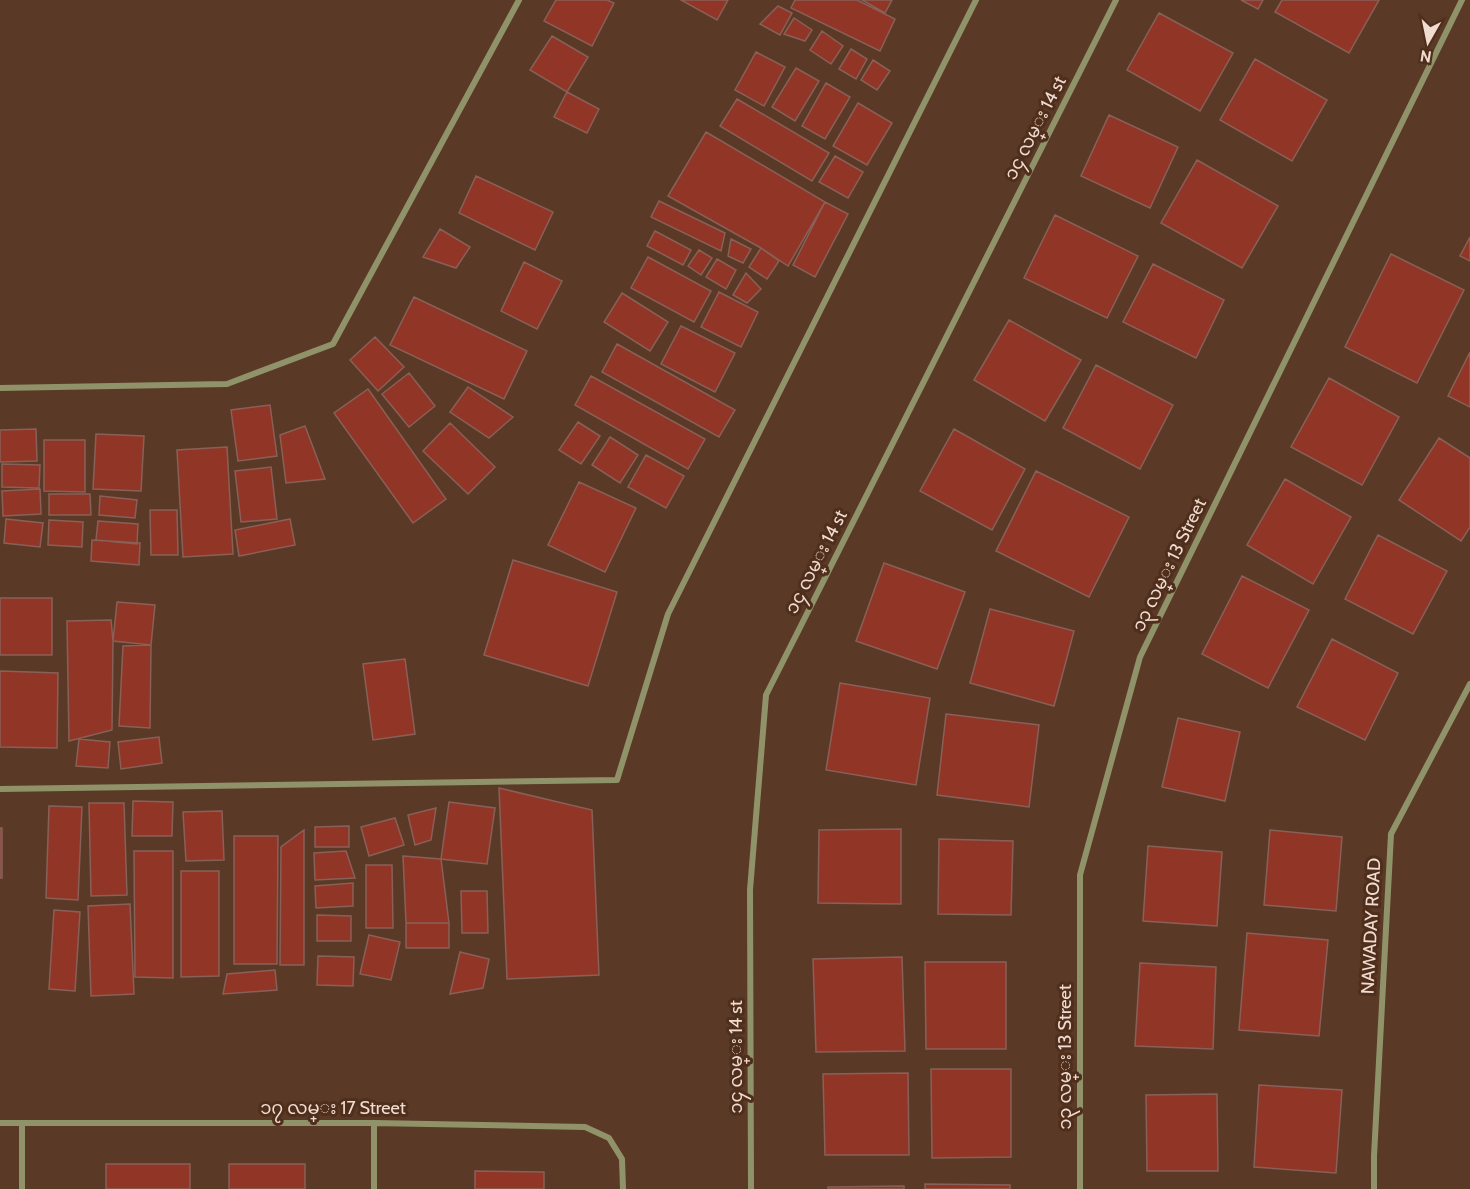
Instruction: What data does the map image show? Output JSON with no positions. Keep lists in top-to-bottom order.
{
  "streets": {
    "street": [
      "၁၄ လမ္း 14 st",
      "၁၃ လမ္း 13 Street",
      "NAWADAY ROAD",
      "၁၇ လမ္း 17 Street"
    ]
  },
  "north": "bottom"
}
